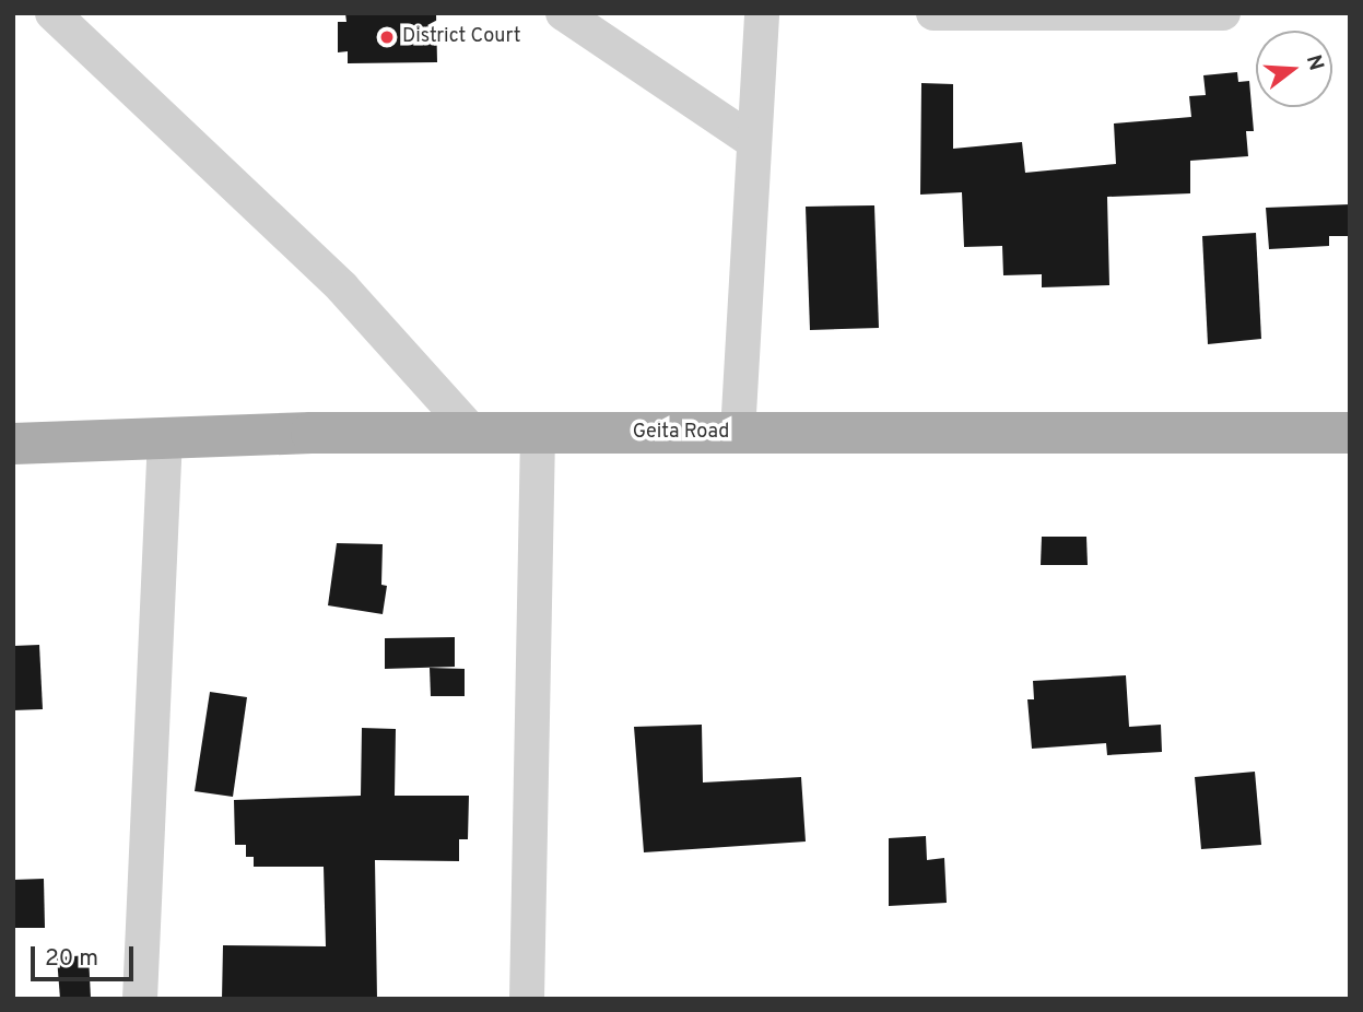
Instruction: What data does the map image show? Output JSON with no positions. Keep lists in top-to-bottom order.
{
  "streets": {
    "main road": ["Geita Road"]
  },
  "places": ["District Court"],
  "scale_bar": "20 m",
  "north": "right"
}
